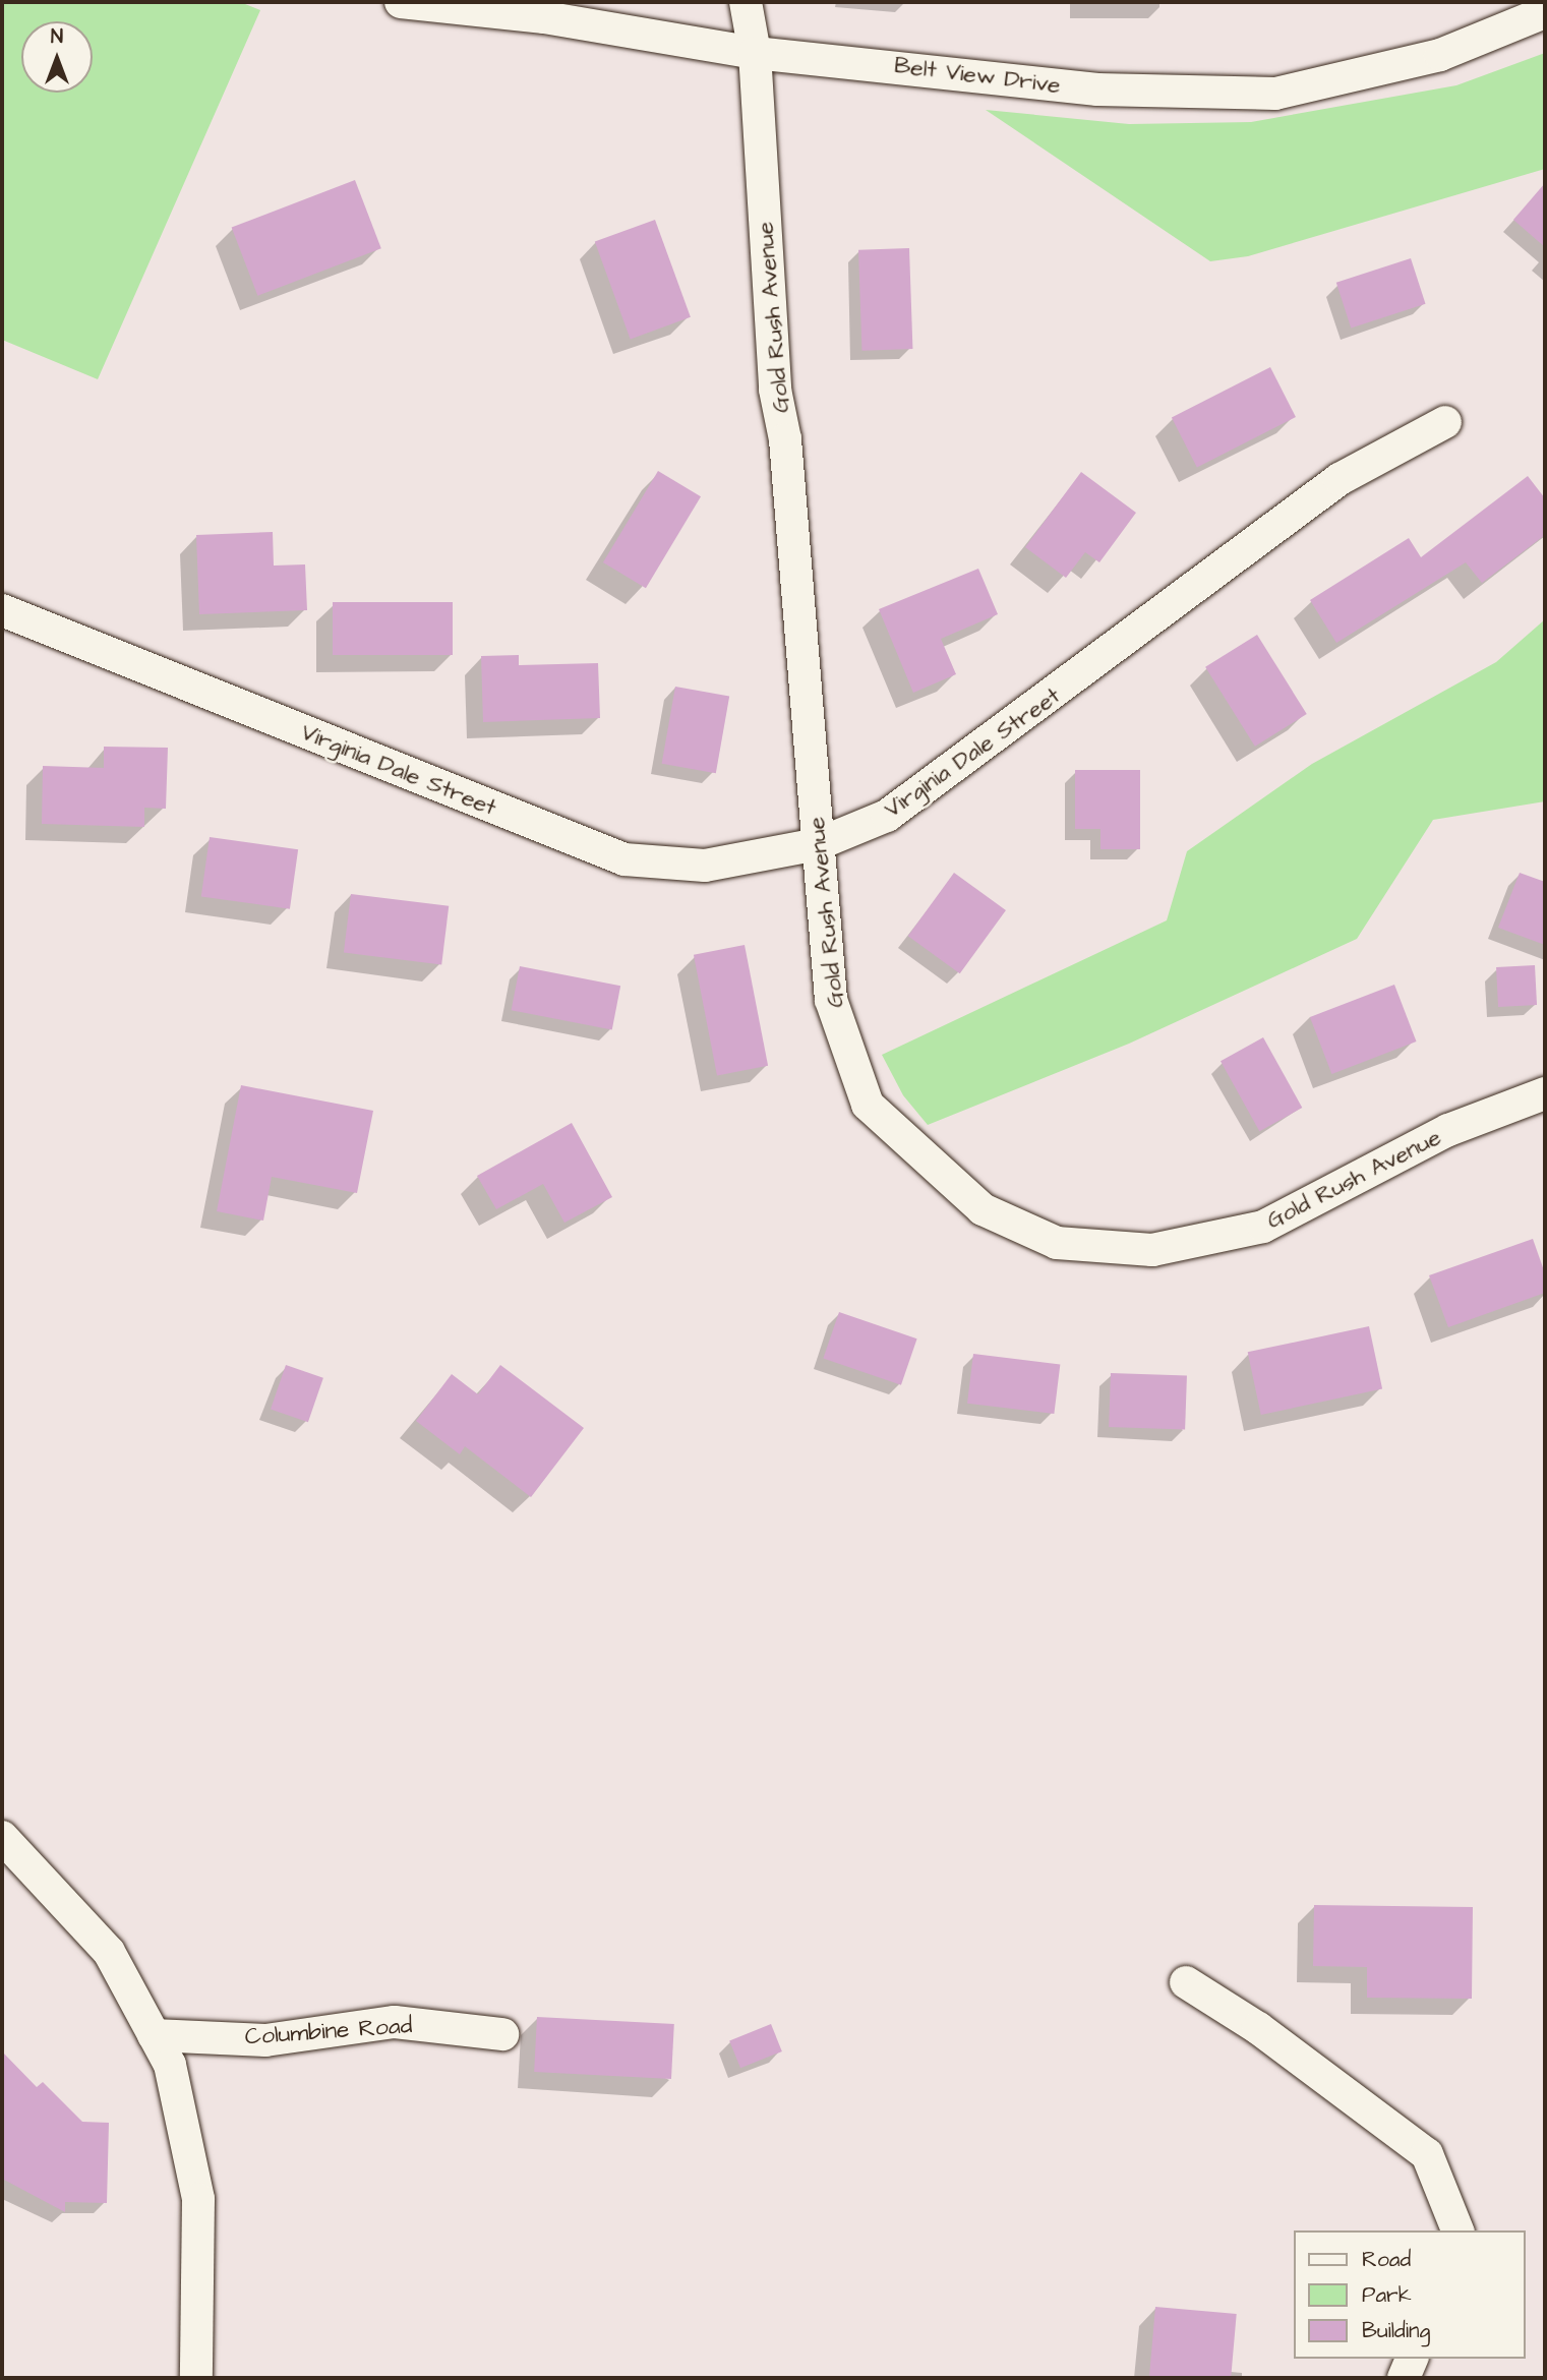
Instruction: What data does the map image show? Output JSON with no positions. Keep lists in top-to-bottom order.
{
  "streets": {
    "street": [
      "Belt View Drive",
      "Gold Rush Avenue",
      "Virginia Dale Street",
      "Columbine Road"
    ]
  },
  "crossings": [
    ["Belt View Drive", "Gold Rush Avenue"],
    ["Gold Rush Avenue", "Virginia Dale Street"]
  ],
  "legend": ["Road", "Park", "Building"],
  "north": "top"
}
